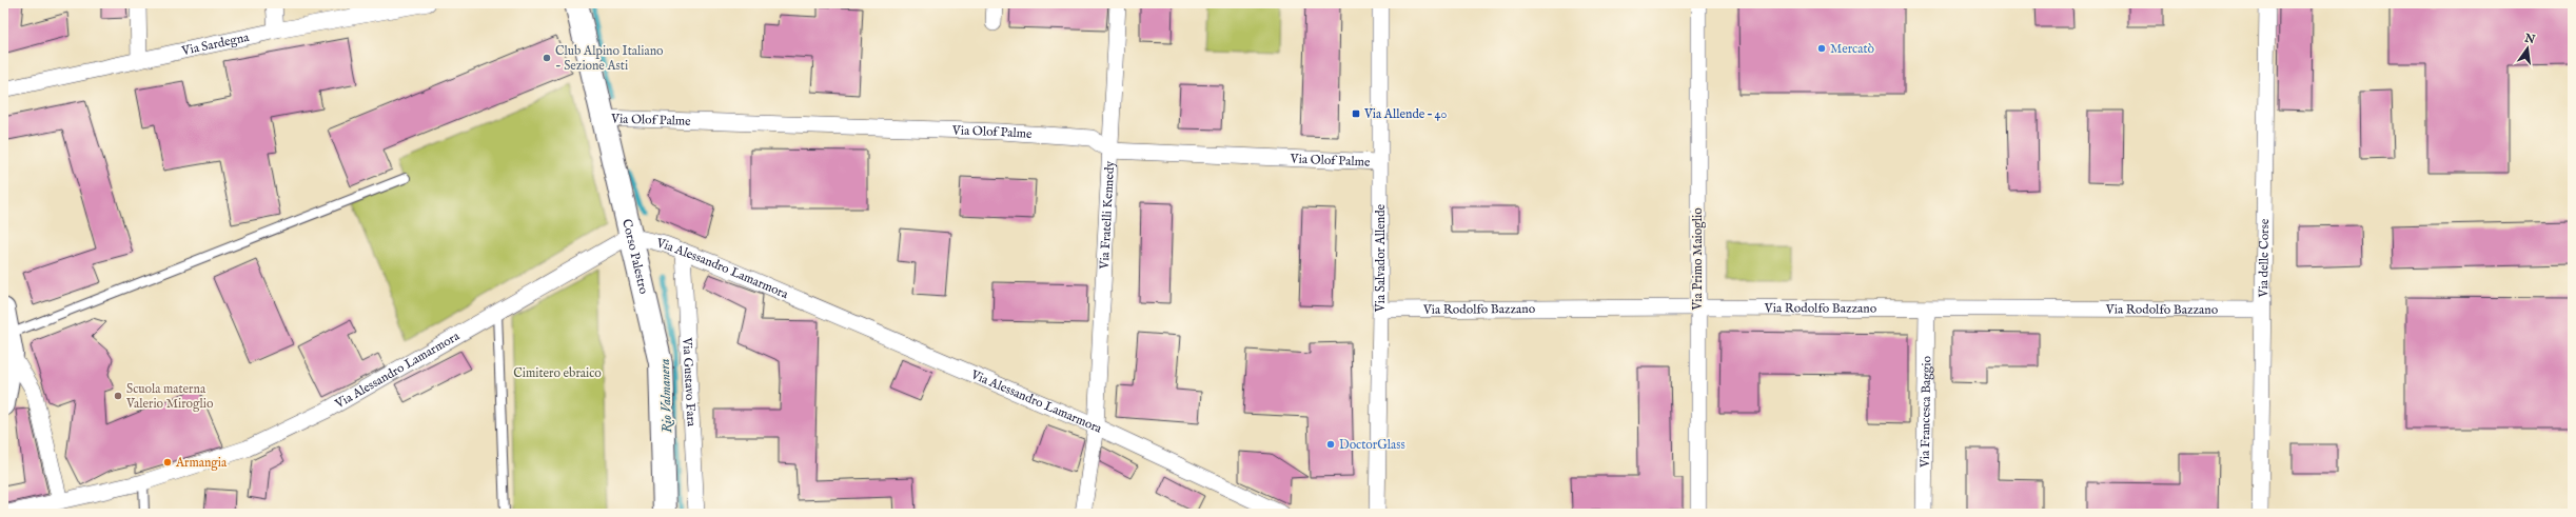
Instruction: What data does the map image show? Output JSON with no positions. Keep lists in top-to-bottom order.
{
  "streets": {
    "street": [
      "Via Sardegna",
      "Via Olof Palme",
      "Via Fratelli Kennedy",
      "Corso Palestro",
      "Via delle Corse",
      "Via Salvador Allende",
      "Via Primo Maioglio",
      "Via Alessandro Lamarmora",
      "Via Rodolfo Bazzano",
      "Via Gustavo Fara",
      "Via Francesca Baggio"
    ]
  },
  "crossings": [
    ["Via Olof Palme", "Via Fratelli Kennedy"],
    ["Via Olof Palme", "Corso Palestro"],
    ["Via Olof Palme", "Via Salvador Allende"],
    ["Via Fratelli Kennedy", "Via Alessandro Lamarmora"],
    ["Corso Palestro", "Via Alessandro Lamarmora"],
    ["Via delle Corse", "Via Rodolfo Bazzano"],
    ["Via Salvador Allende", "Via Rodolfo Bazzano"],
    ["Via Primo Maioglio", "Via Rodolfo Bazzano"],
    ["Via Alessandro Lamarmora", "Via Gustavo Fara"],
    ["Via Rodolfo Bazzano", "Via Francesca Baggio"]
  ],
  "water": ["Rio Valmanera"],
  "parks": ["Cimitero ebraico"],
  "places": {
    "other": [
      "Mercatò",
      "Club Alpino Italiano - Sezione Asti",
      "Scuola materna Valerio Miroglio",
      "DoctorGlass",
      "Armangia"
    ],
    "transit": ["Via Allende – 40"]
  },
  "north": "top"
}
